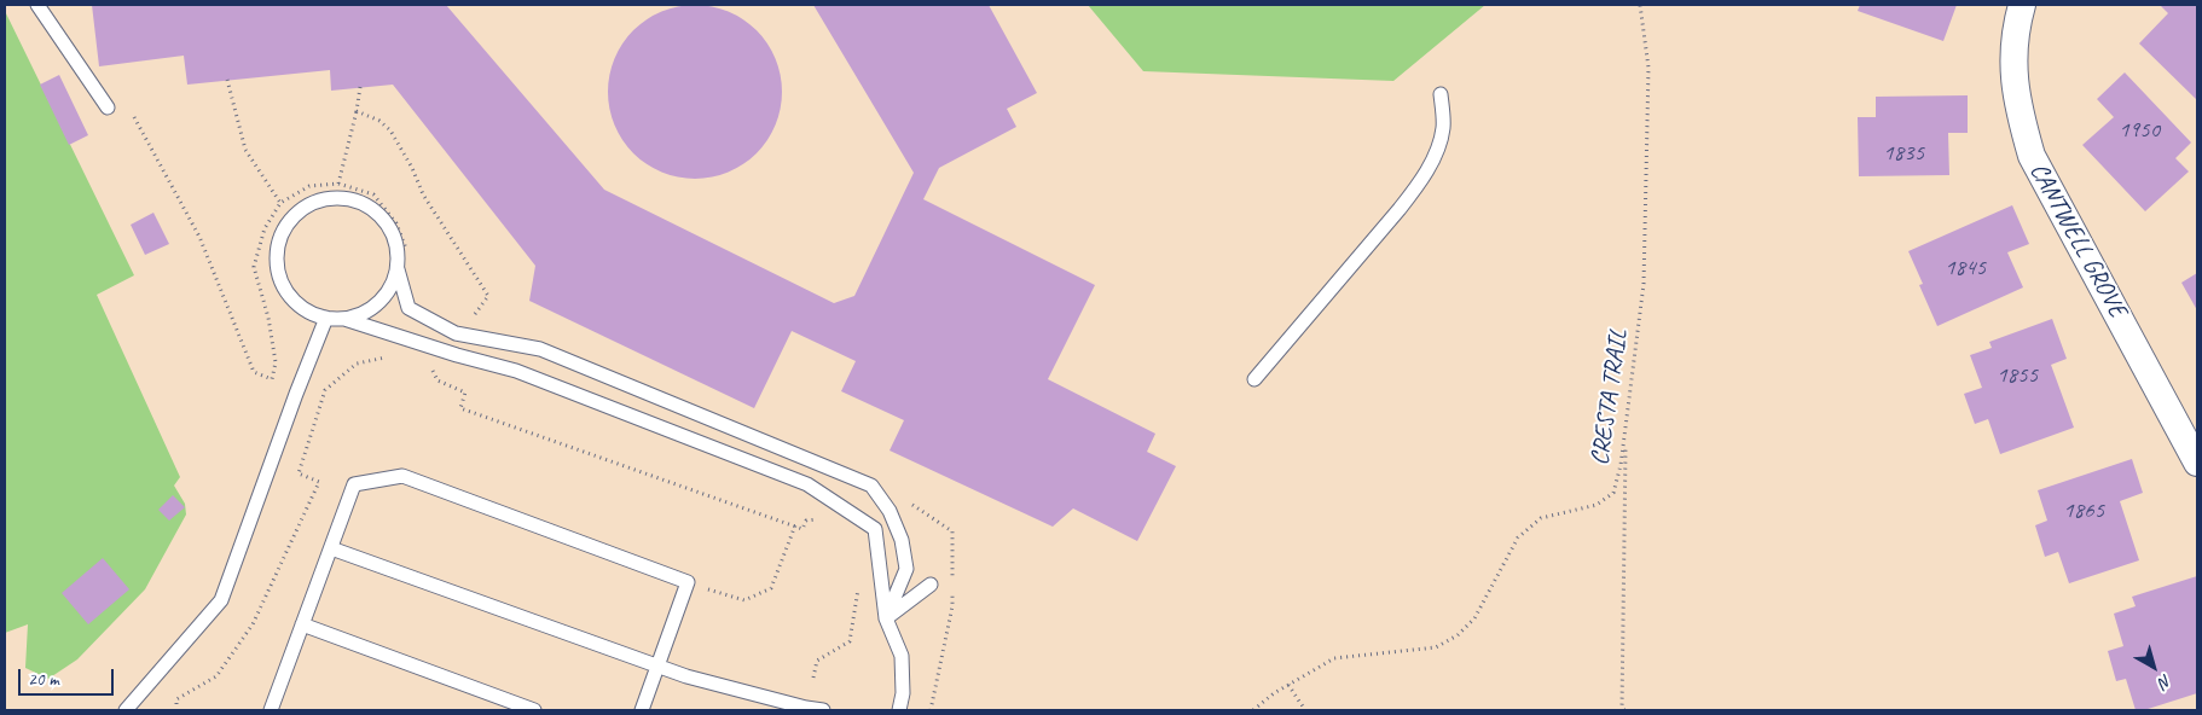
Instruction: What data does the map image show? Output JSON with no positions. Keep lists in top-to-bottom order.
{
  "streets": {
    "street": ["CANTWELL GROVE"],
    "path": ["CRESTA TRAIL"]
  },
  "house_numbers": [
    "1950",
    "1835",
    "1845",
    "1855",
    "1865"
  ],
  "scale_bar": "20 m",
  "north": "bottom right"
}
